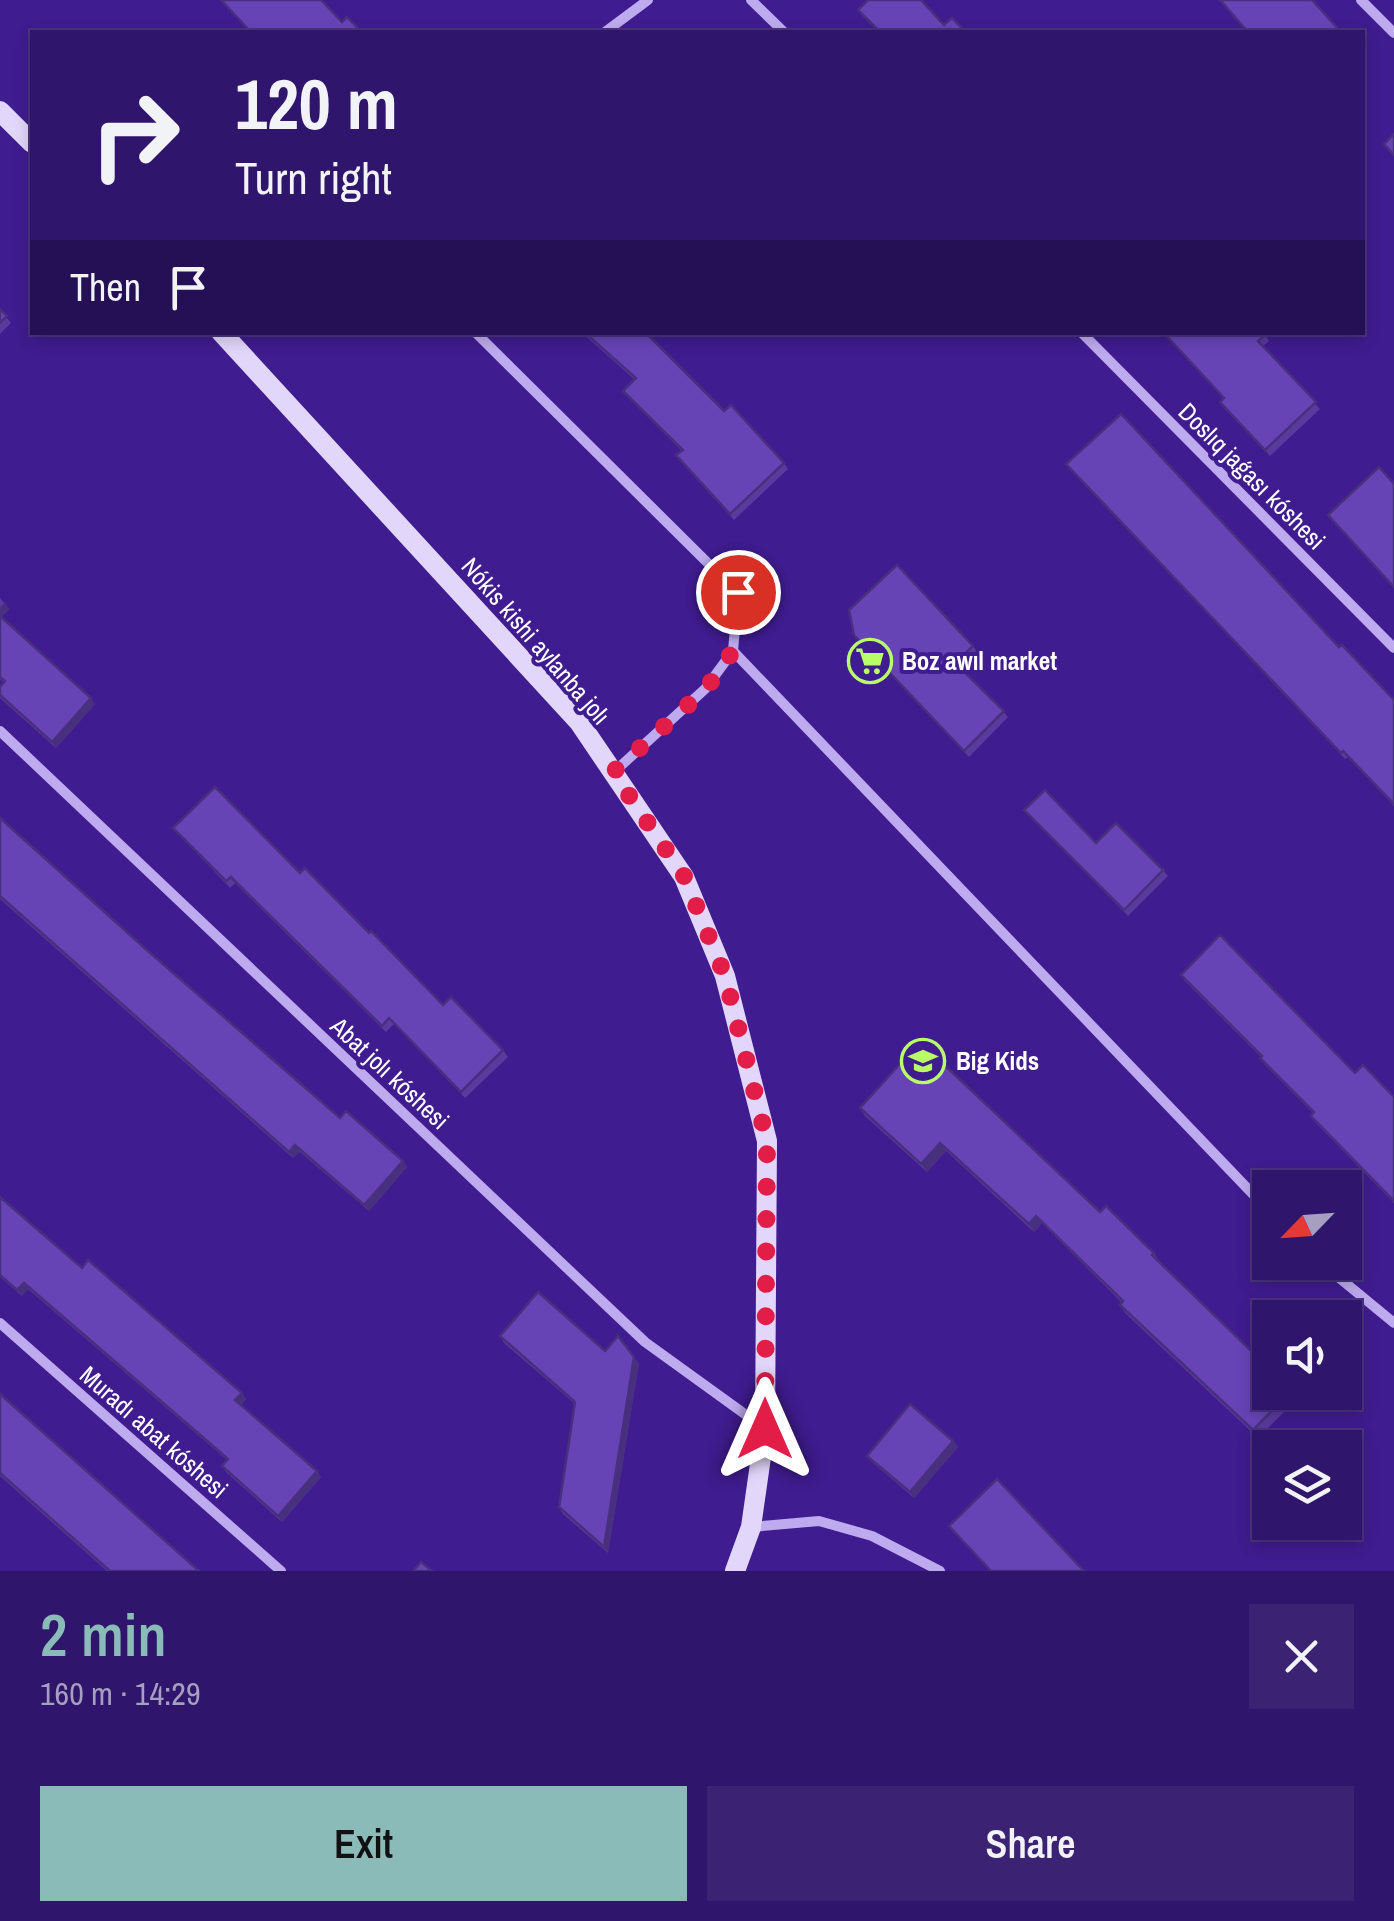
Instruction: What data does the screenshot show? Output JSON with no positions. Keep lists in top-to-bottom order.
{
  "streets": {
    "main road": ["Nókis kishi aylanba jolı"],
    "street": ["Doslıq jaǵası kóshesi", "Abat jolı kóshesi", "Muradı abat kóshesi"]
  },
  "crossings": [
    ["Nókis kishi aylanba jolı", "Abat jolı kóshesi"]
  ],
  "places": {
    "supermarket": ["Boz awıl market"],
    "school or university": ["Big Kids"]
  },
  "north": "bottom left",
  "page": {
    "turn": ["120 m", "Turn right"],
    "then": "Then",
    "heading": ["2 min", "160 m · 14:29"],
    "buttons": ["Exit", "Share"]
  }
}
